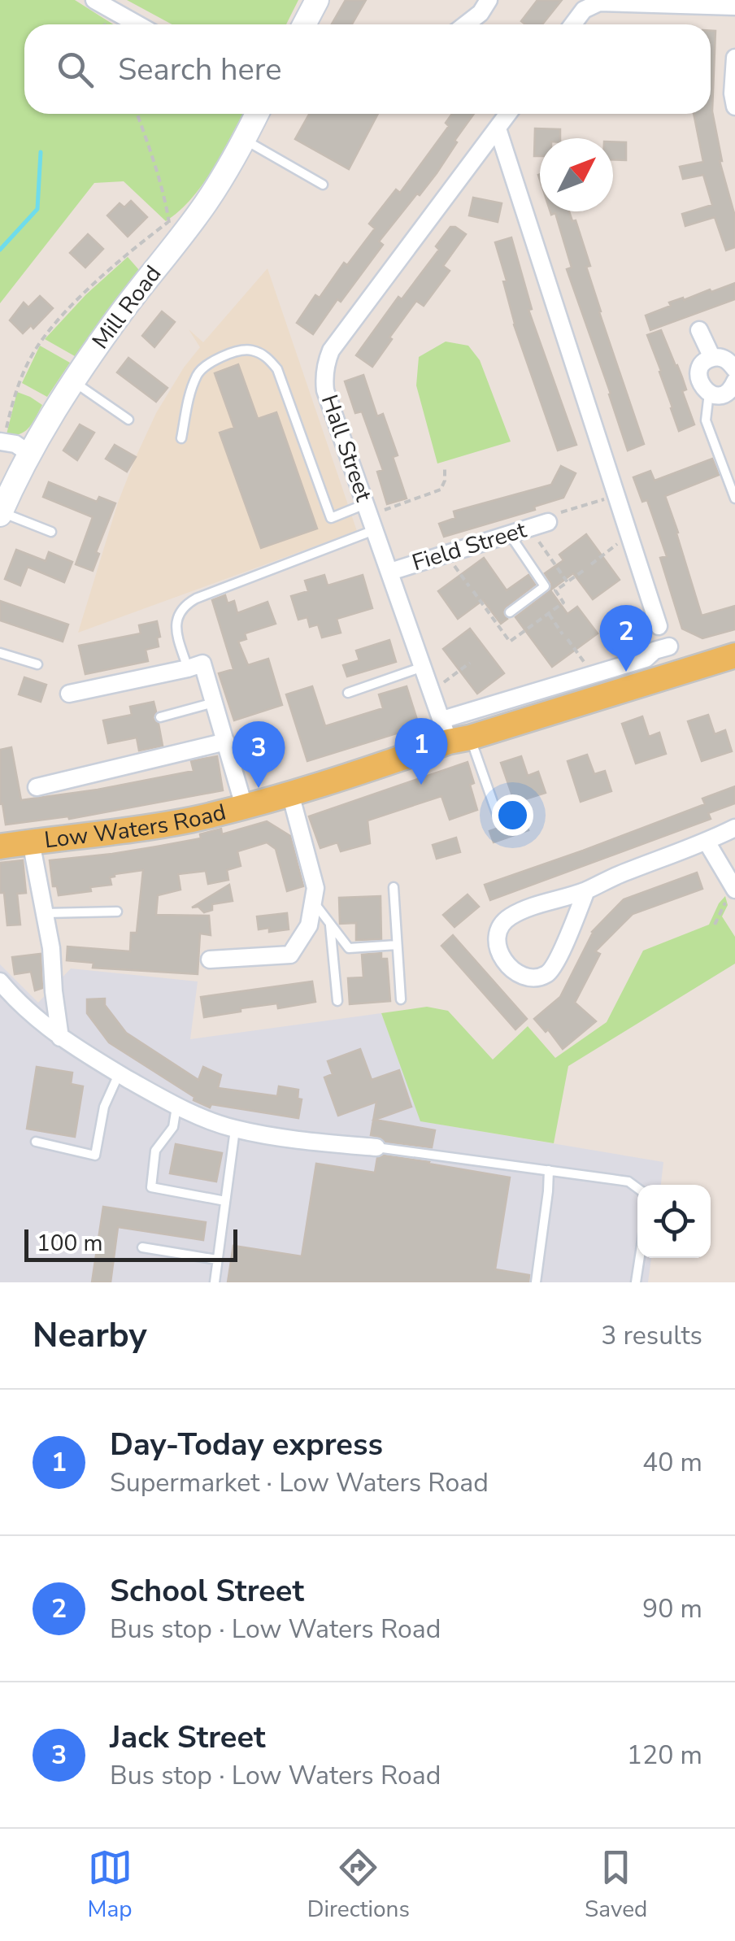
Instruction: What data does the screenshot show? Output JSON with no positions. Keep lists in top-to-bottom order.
{
  "streets": {
    "main road": ["Mill Road", "Low Waters Road"],
    "street": ["Hall Street", "Field Street"]
  },
  "crossings": [
    ["Hall Street", "Field Street"],
    ["Hall Street", "Low Waters Road"]
  ],
  "scale_bar": "100 m",
  "north": "top right",
  "page": {
    "search": "Search here",
    "pins": ["2", "1", "3"],
    "scale": "100 m",
    "heading": ["Nearby", "3 results"],
    "list": [
      {
        "mark": "1",
        "name": "Day-Today express",
        "note": "Supermarket · Low Waters Road",
        "value": "40 m"
      },
      {
        "mark": "2",
        "name": "School Street",
        "note": "Bus stop · Low Waters Road",
        "value": "90 m"
      },
      {
        "mark": "3",
        "name": "Jack Street",
        "note": "Bus stop · Low Waters Road",
        "value": "120 m"
      }
    ],
    "nav": ["Map", "Directions", "Saved"]
  }
}
